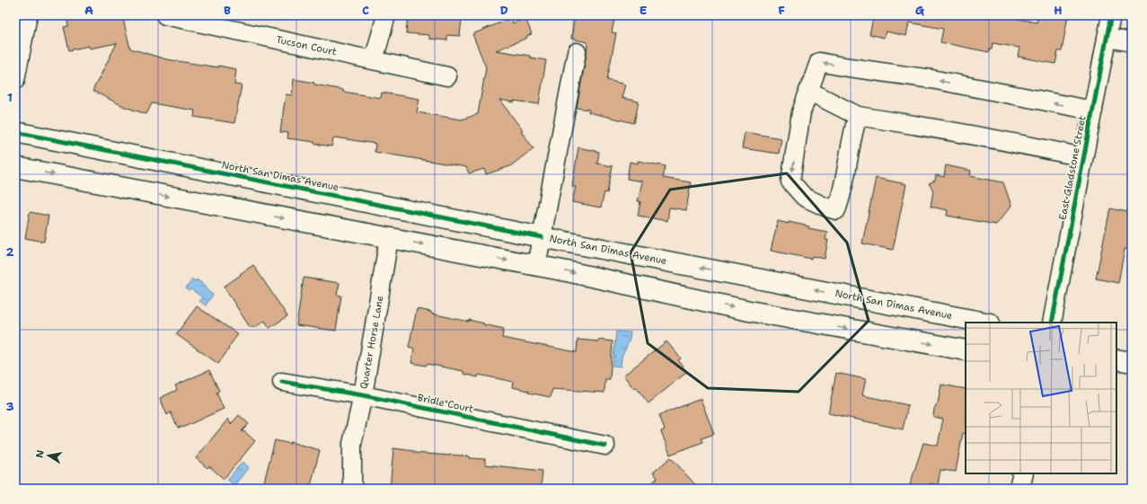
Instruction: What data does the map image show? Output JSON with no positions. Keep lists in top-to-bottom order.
{
  "streets": {
    "main road": ["North San Dimas Avenue"],
    "street": [
      "Tucson Court",
      "East Gladstone Street",
      "Quarter Horse Lane",
      "Bridle Court"
    ]
  },
  "crossings": [
    ["Quarter Horse Lane", "Bridle Court"]
  ],
  "north": "left",
  "grid": {
    "columns": [
      "A",
      "B",
      "C",
      "D",
      "E",
      "F",
      "G",
      "H"
    ],
    "rows": ["1", "2", "3"]
  }
}
